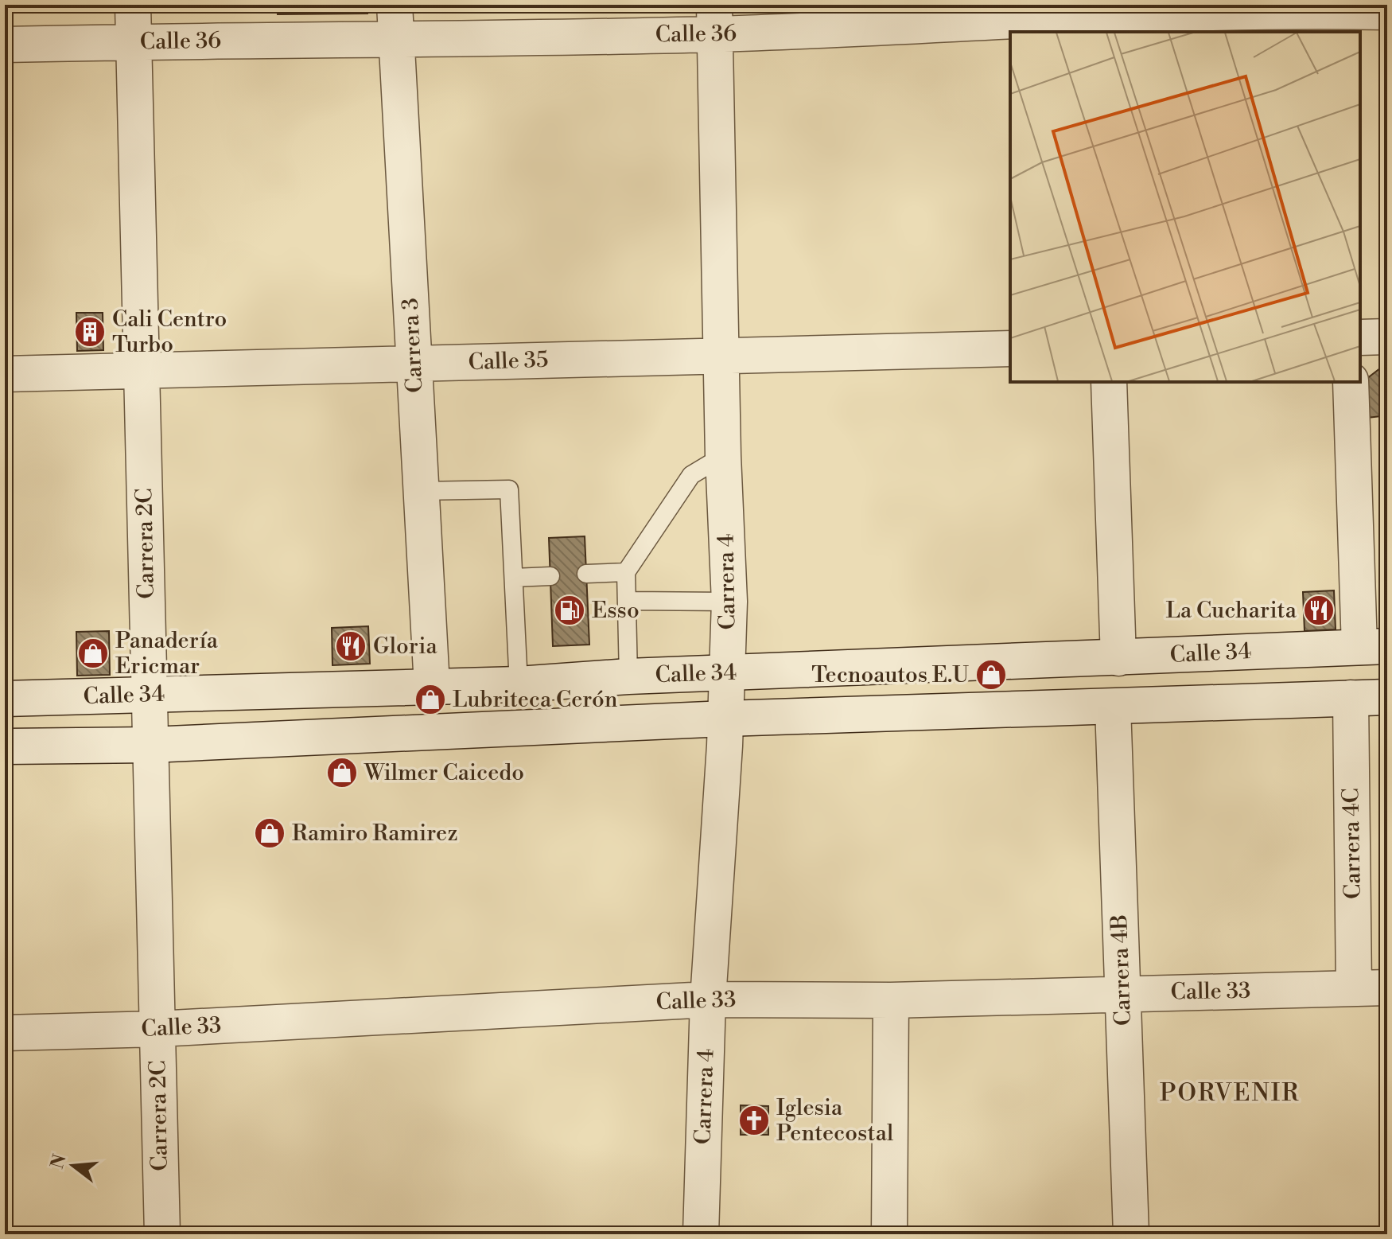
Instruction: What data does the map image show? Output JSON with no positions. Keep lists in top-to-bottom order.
{
  "streets": {
    "street": [
      "Calle 36",
      "Carrera 3",
      "Calle 35",
      "Carrera 2C",
      "Carrera 4",
      "Calle 34",
      "Carrera 4C",
      "Carrera 4B",
      "Calle 33"
    ]
  },
  "crossings": [
    ["Calle 36", "Carrera 3"],
    ["Calle 36", "Carrera 2C"],
    ["Calle 36", "Carrera 4"],
    ["Carrera 3", "Calle 35"],
    ["Carrera 3", "Calle 34"],
    ["Calle 35", "Carrera 2C"],
    ["Calle 35", "Carrera 4"],
    ["Carrera 2C", "Calle 34"],
    ["Carrera 2C", "Calle 33"],
    ["Carrera 4", "Calle 34"],
    ["Carrera 4", "Calle 33"],
    ["Calle 34", "Carrera 4C"],
    ["Calle 34", "Carrera 4B"],
    ["Carrera 4C", "Calle 33"],
    ["Carrera 4B", "Calle 33"]
  ],
  "districts": ["PORVENIR"],
  "places": {
    "building": ["Cali Centro Turbo"],
    "fuel station": ["Esso"],
    "restaurant": ["La Cucharita", "Gloria"],
    "shop": [
      "Panadería Ericmar",
      "Tecnoautos E.U",
      "Lubriteca Cerón",
      "Wilmer Caicedo",
      "Ramiro Ramirez"
    ],
    "church": ["Iglesia Pentecostal"]
  },
  "north": "left"
}
